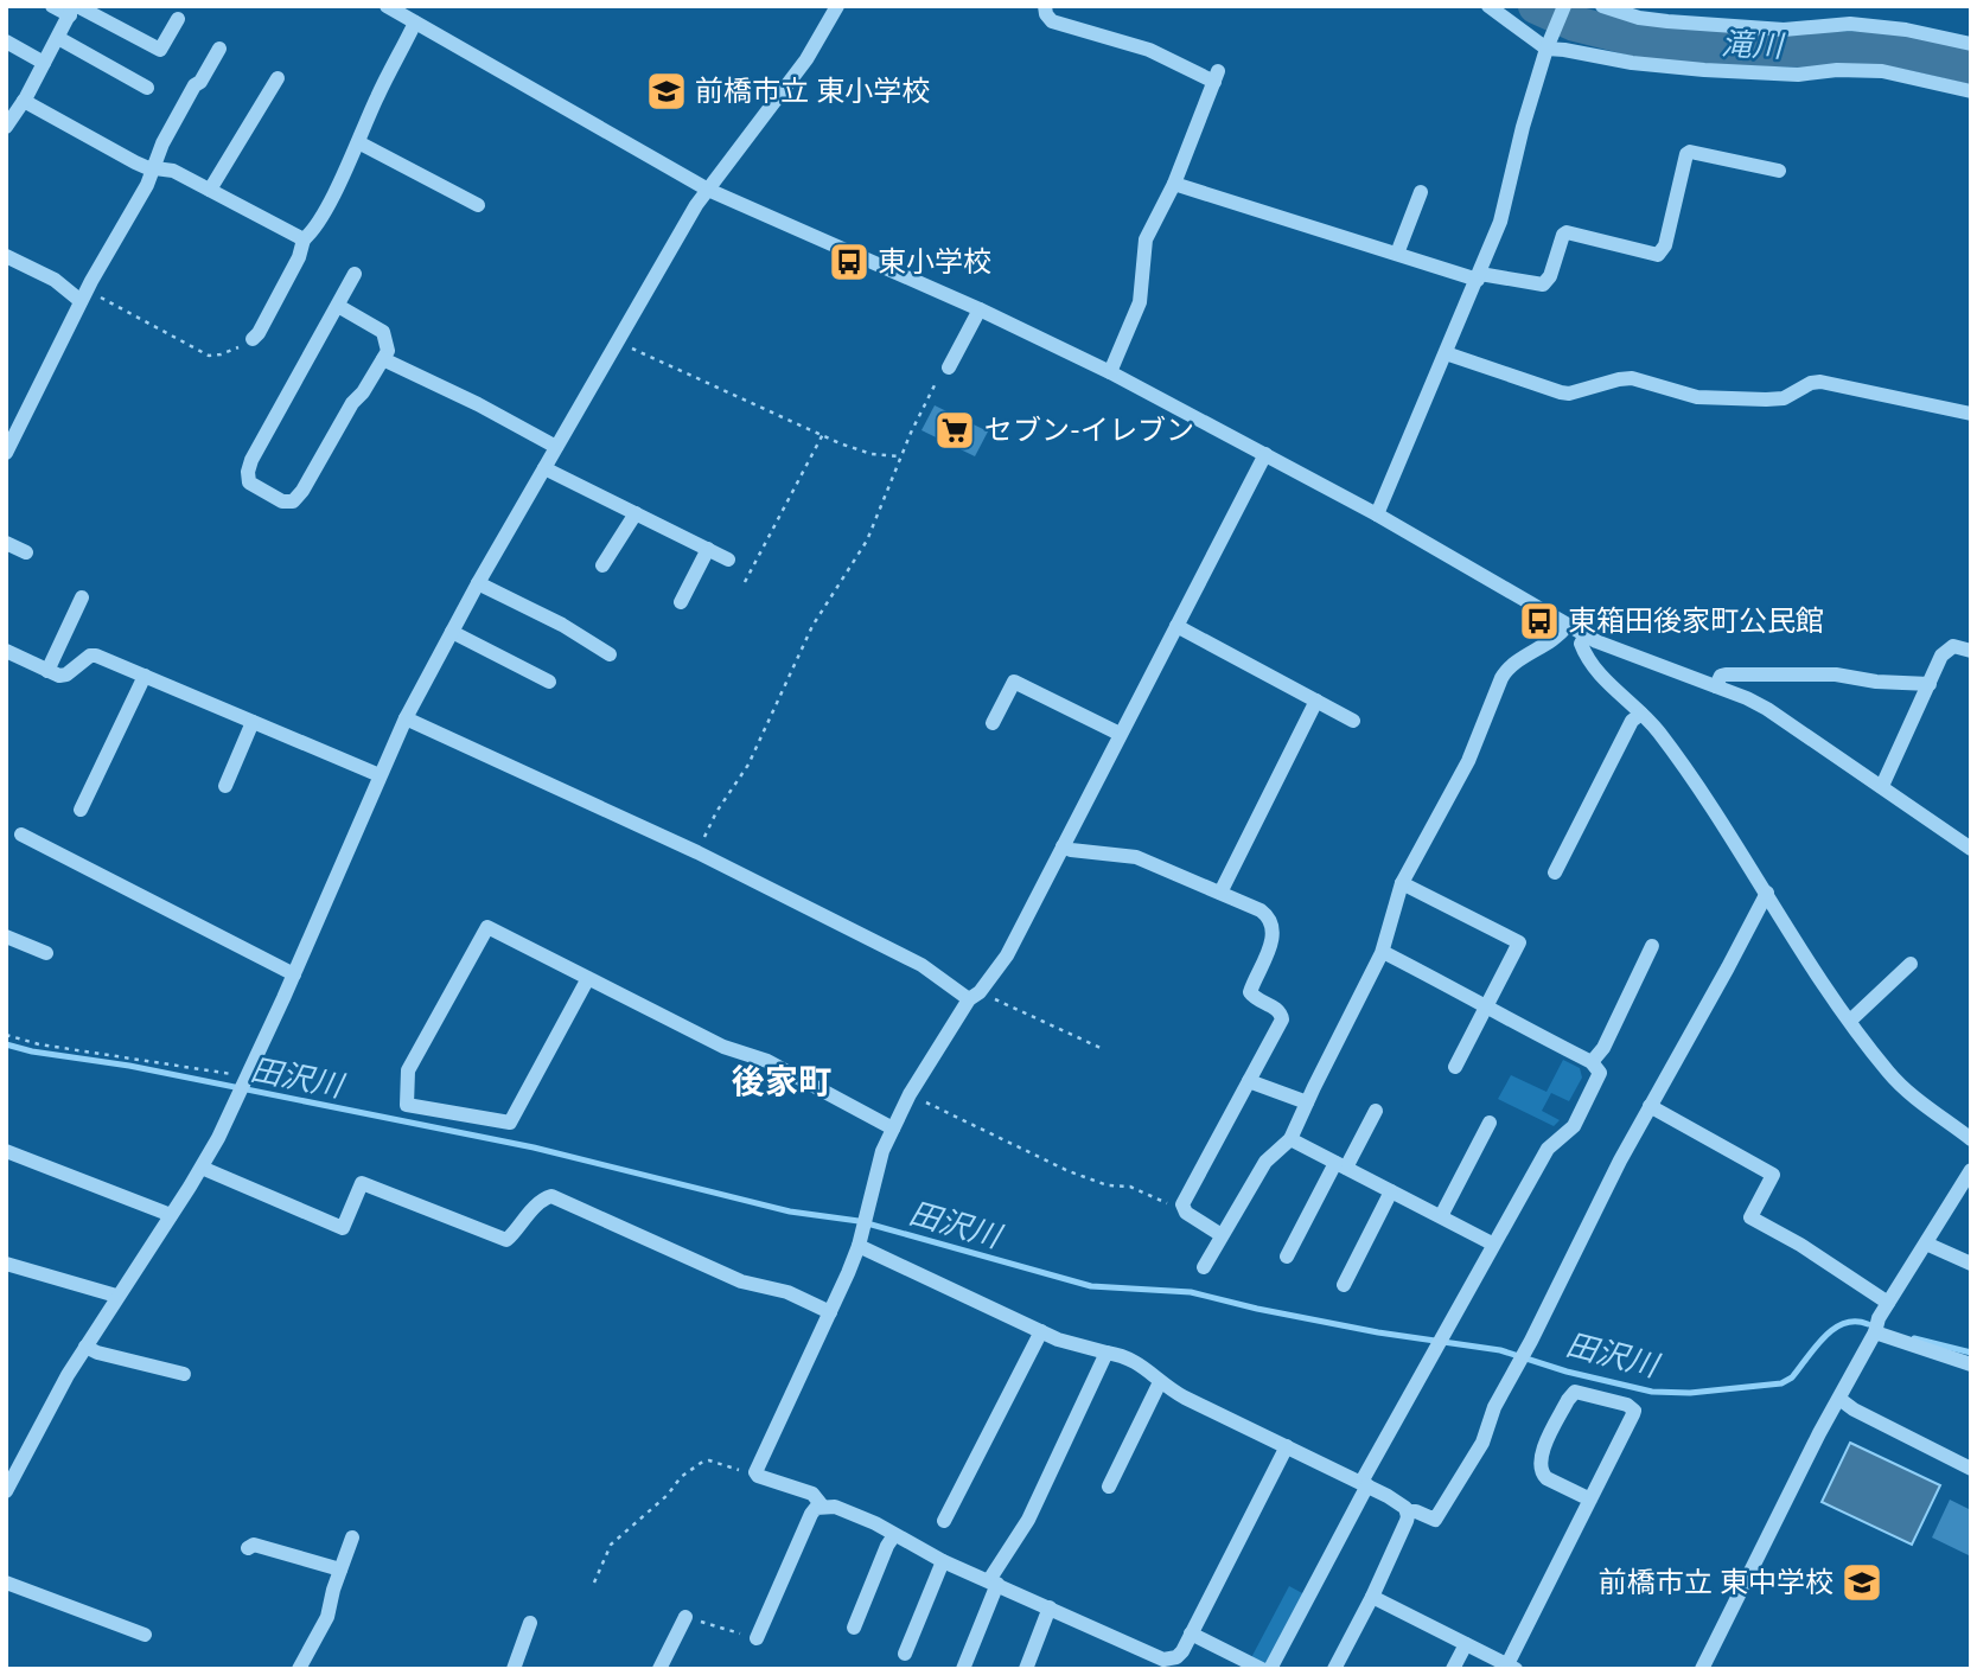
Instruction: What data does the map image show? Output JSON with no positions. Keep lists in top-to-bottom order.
{
  "districts": ["後家町"],
  "water": ["滝川", "田沢川"],
  "places": {
    "school or university": ["前橋市立 東小学校", "前橋市立 東中学校"],
    "bus stop": ["東小学校", "東箱田後家町公民館"],
    "supermarket": ["セブン-イレブン"]
  }
}
